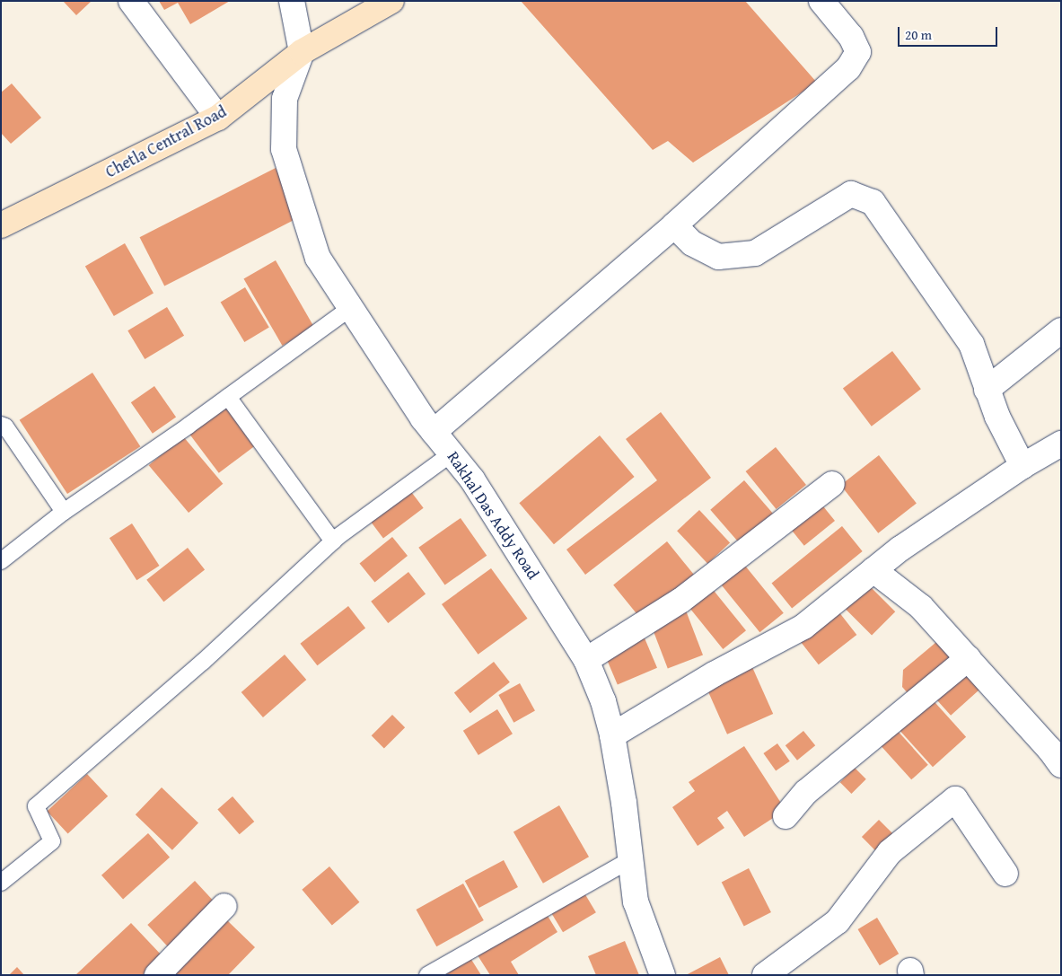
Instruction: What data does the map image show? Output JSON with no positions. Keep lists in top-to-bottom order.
{
  "streets": {
    "main road": ["Chetla Central Road"],
    "street": ["Rakhal Das Addy Road"]
  },
  "crossings": [
    ["Chetla Central Road", "Rakhal Das Addy Road"]
  ],
  "scale_bar": "20 m"
}
